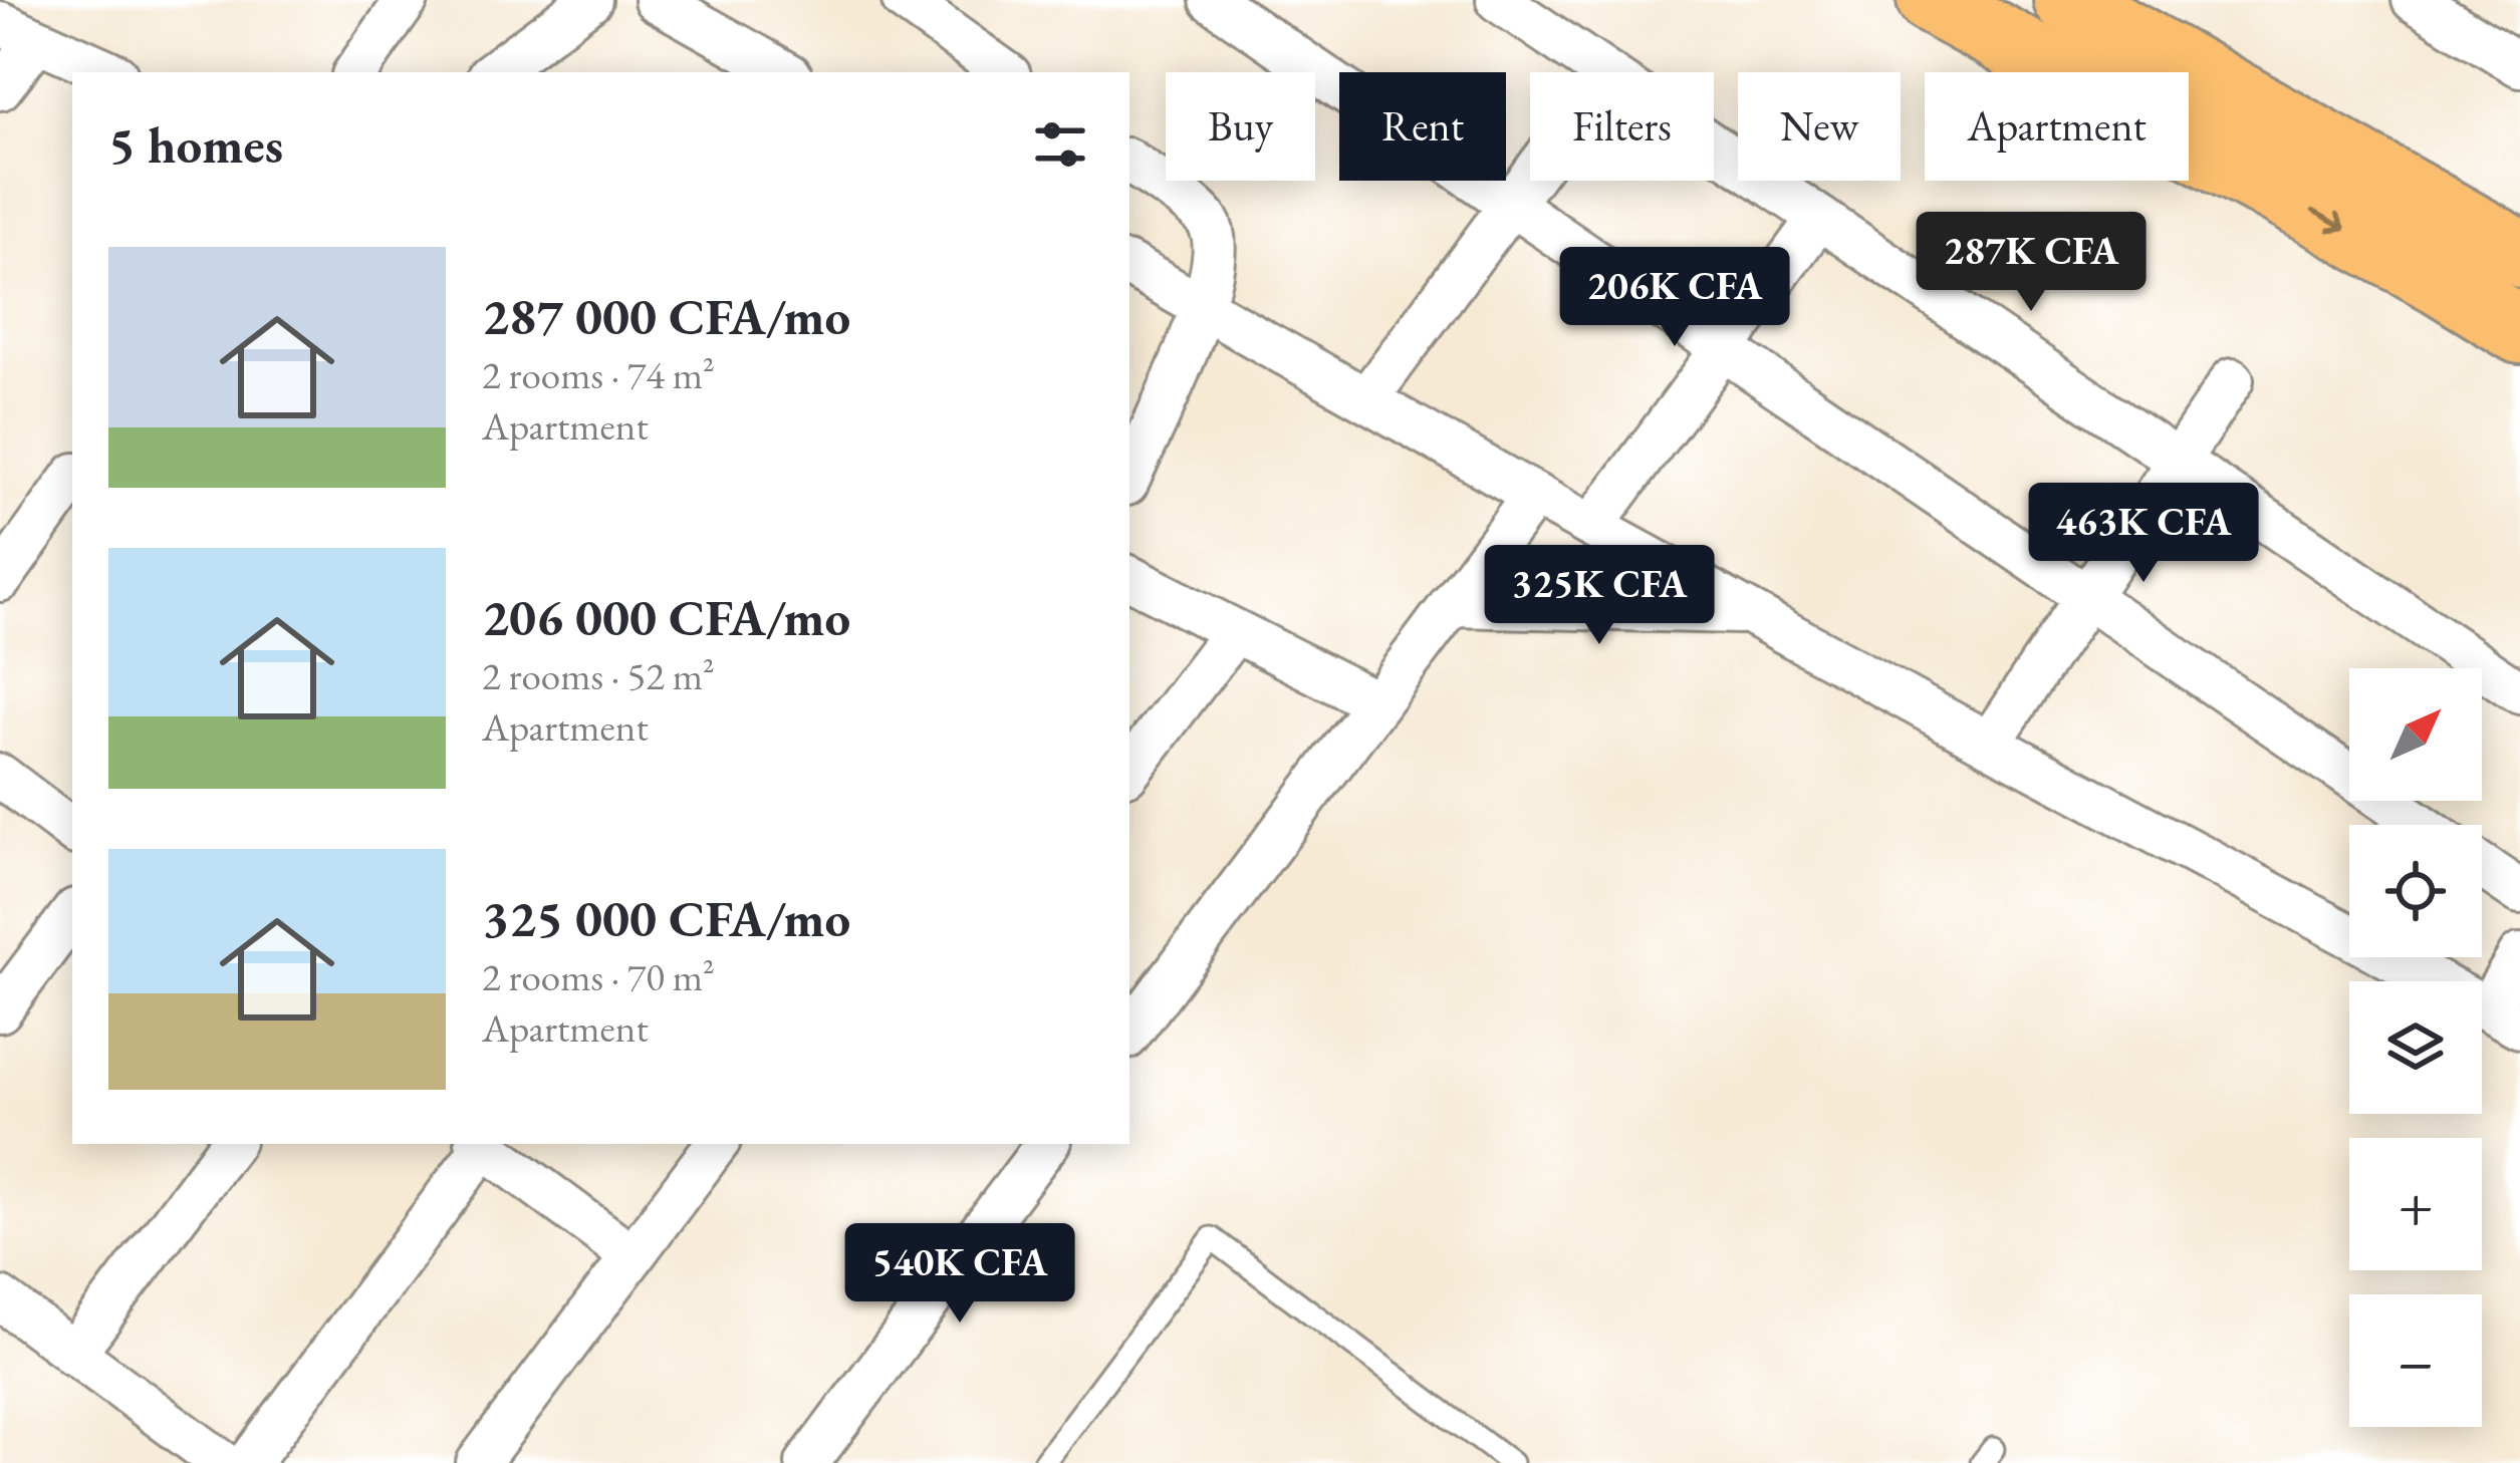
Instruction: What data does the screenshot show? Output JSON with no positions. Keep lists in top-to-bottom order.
{
  "north": "top right",
  "page": {
    "chip": [
      "Buy",
      "Rent",
      "Filters",
      "New",
      "Apartment"
    ],
    "heading": "5 homes",
    "price": [
      "287K CFA",
      "206K CFA",
      "463K CFA",
      "325K CFA",
      "540K CFA"
    ],
    "list": [
      {
        "name": "287 000 CFA/mo",
        "note": "2 rooms · 74 m² · Apartment"
      },
      {
        "name": "206 000 CFA/mo",
        "note": "2 rooms · 52 m² · Apartment"
      },
      {
        "name": "325 000 CFA/mo",
        "note": "2 rooms · 70 m² · Apartment"
      }
    ],
    "map_buttons": ["+", "−"]
  }
}
